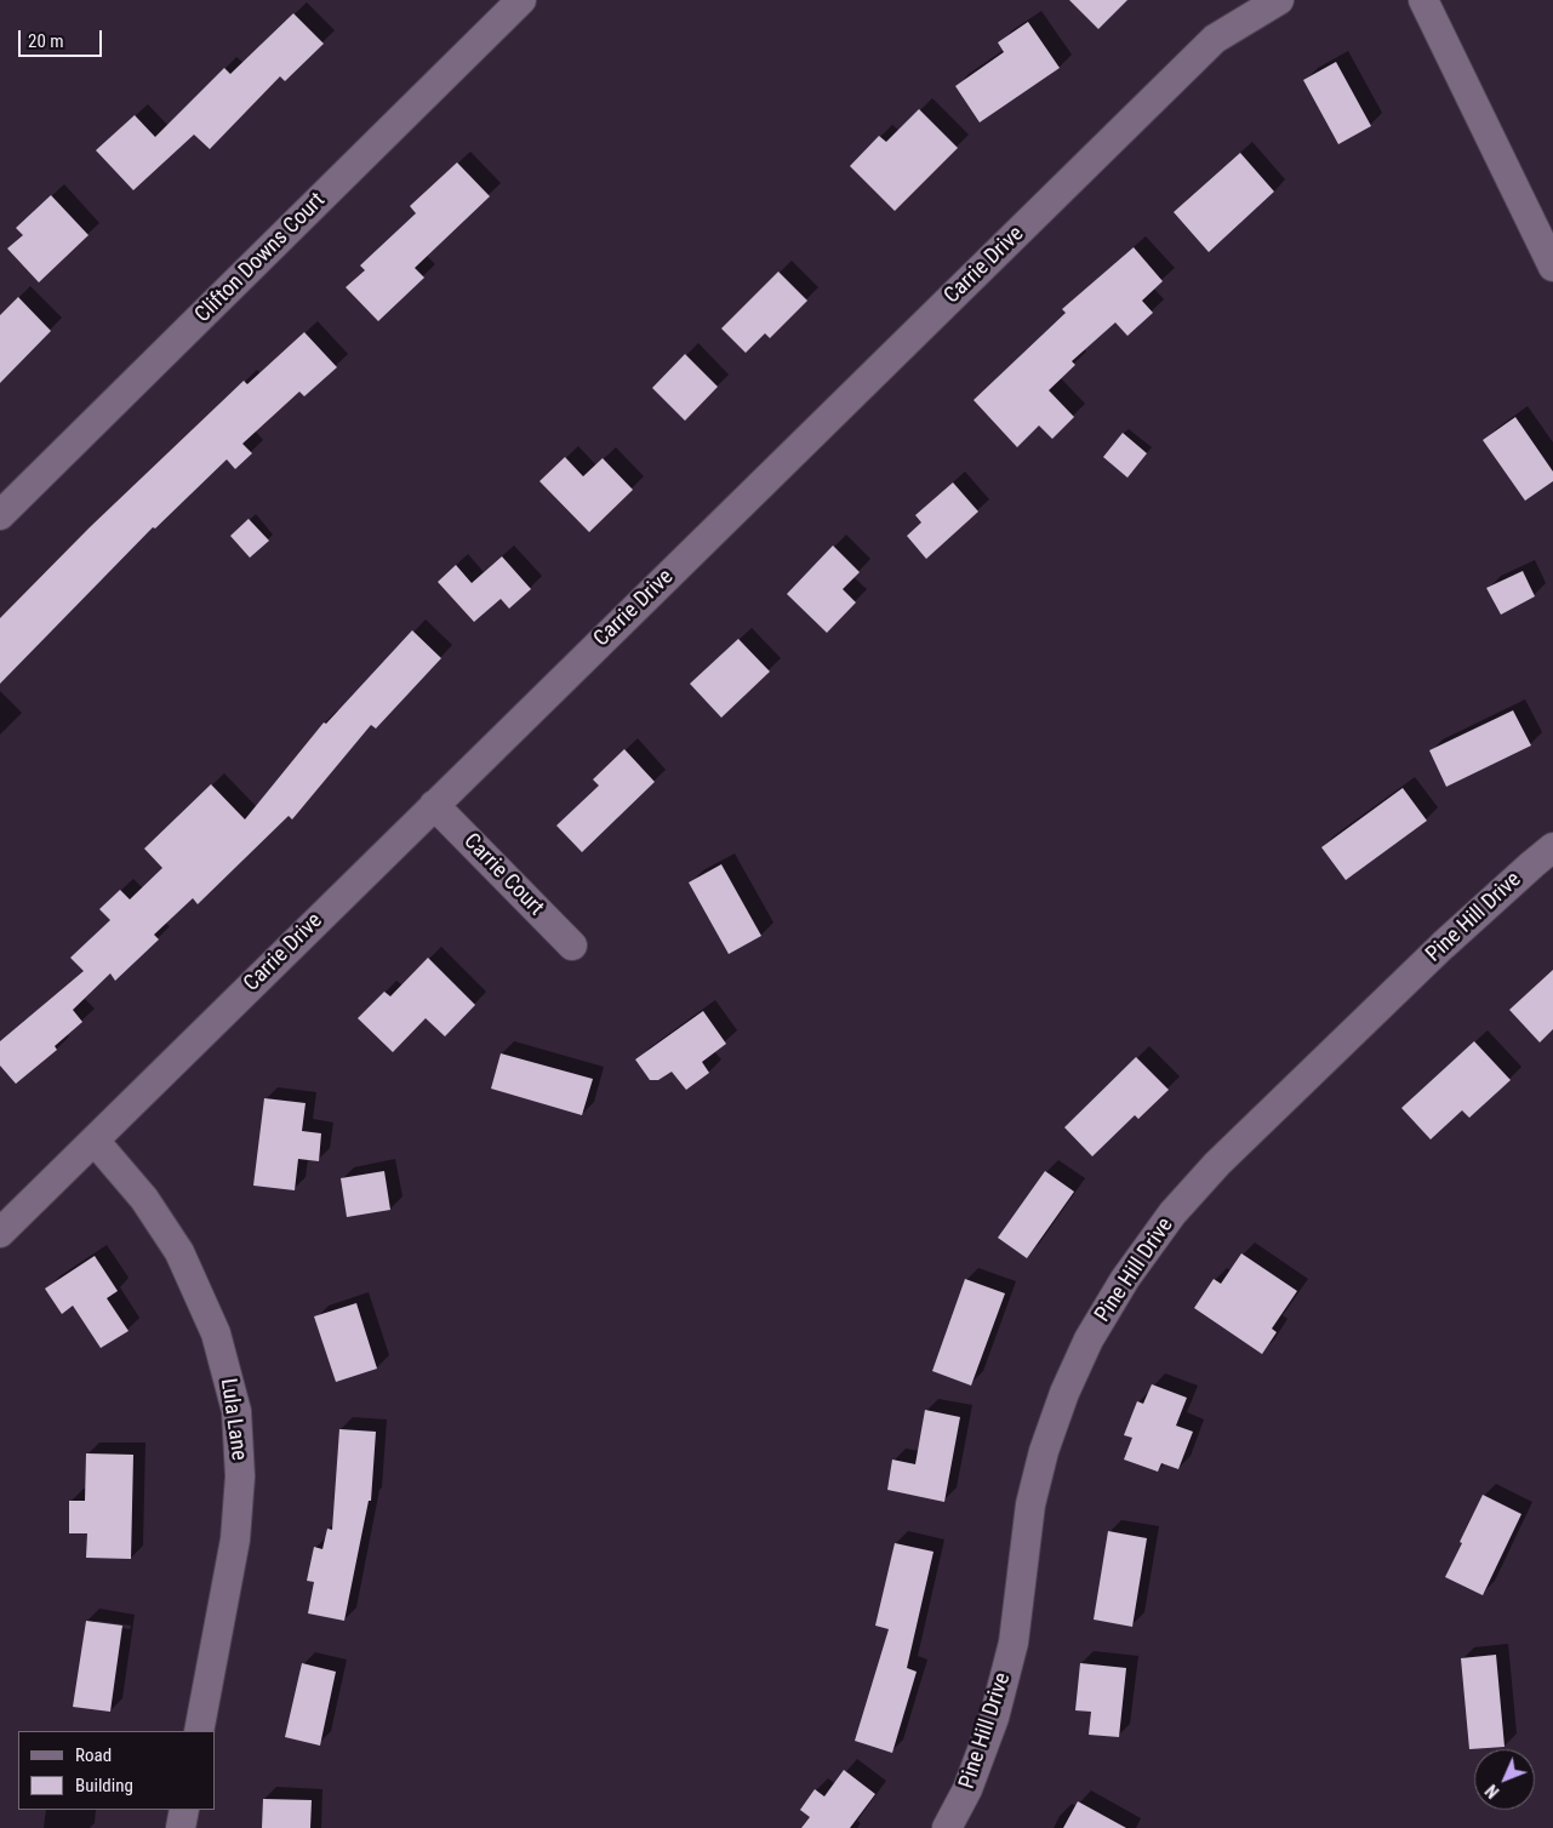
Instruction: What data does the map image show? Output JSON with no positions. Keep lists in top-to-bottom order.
{
  "streets": {
    "street": [
      "Clifton Downs Court",
      "Carrie Drive",
      "Carrie Court",
      "Pine Hill Drive",
      "Lula Lane"
    ]
  },
  "crossings": [
    ["Carrie Drive", "Carrie Court"],
    ["Carrie Drive", "Lula Lane"]
  ],
  "legend": ["Road", "Building"],
  "scale_bar": "20 m",
  "north": "bottom left"
}
